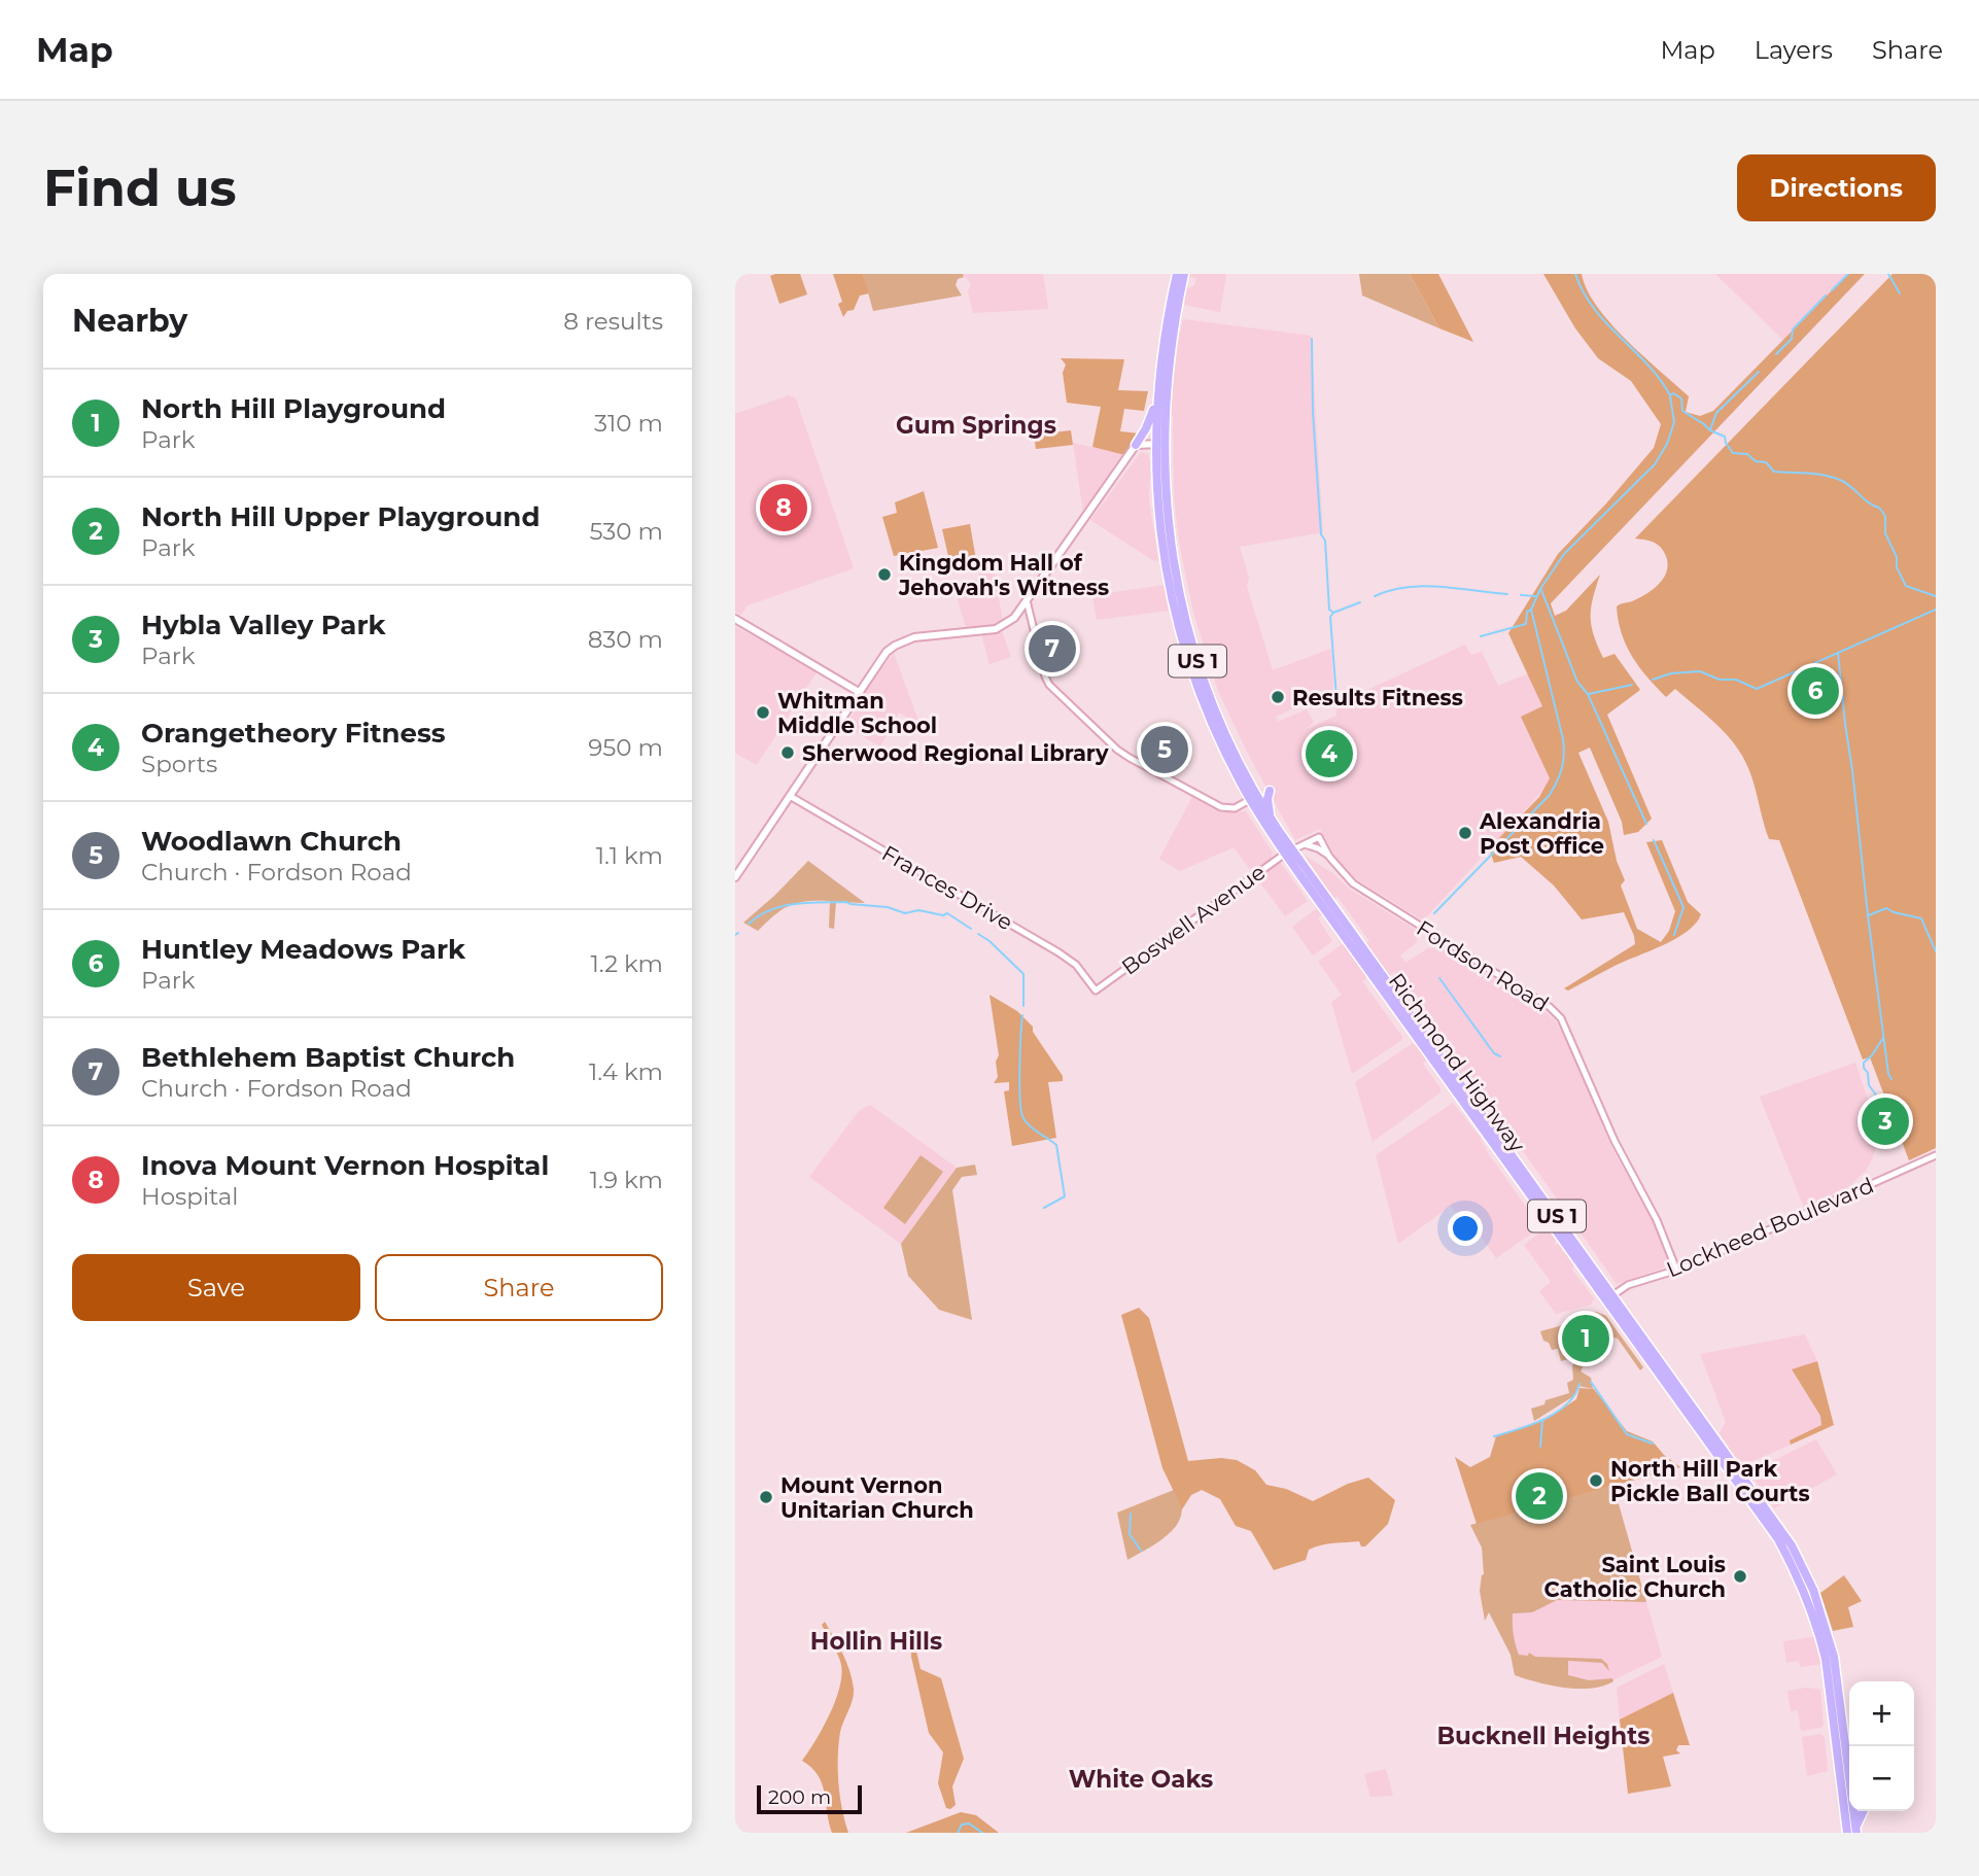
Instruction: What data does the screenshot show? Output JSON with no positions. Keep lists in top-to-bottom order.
{
  "streets": {
    "highway": ["US 1", "Richmond Highway"],
    "street": [
      "Frances Drive",
      "Boswell Avenue",
      "Fordson Road",
      "Lockheed Boulevard"
    ]
  },
  "crossings": [
    ["Frances Drive", "Boswell Avenue"],
    ["Boswell Avenue", "Richmond Highway"],
    ["Fordson Road", "Lockheed Boulevard"],
    ["Richmond Highway", "Lockheed Boulevard"]
  ],
  "districts": [
    "Gum Springs",
    "Hollin Hills",
    "Bucknell Heights",
    "White Oaks"
  ],
  "places": [
    "Kingdom Hall of Jehovah's Witness",
    "Results Fitness",
    "Whitman Middle School",
    "Sherwood Regional Library",
    "Alexandria Post Office",
    "North Hill Park Pickle Ball Courts",
    "Mount Vernon Unitarian Church",
    "Saint Louis Catholic Church"
  ],
  "scale_bar": "200 m",
  "page": {
    "header": "Map",
    "nav": ["Map", "Layers", "Share"],
    "buttons": [
      "Directions",
      ["Save", "Share"]
    ],
    "title": "Find us",
    "heading": ["Nearby", "8 results"],
    "list": [
      {
        "mark": "1",
        "name": "North Hill Playground",
        "note": "Park",
        "value": "310 m"
      },
      {
        "mark": "2",
        "name": "North Hill Upper Playground",
        "note": "Park",
        "value": "530 m"
      },
      {
        "mark": "3",
        "name": "Hybla Valley Park",
        "note": "Park",
        "value": "830 m"
      },
      {
        "mark": "4",
        "name": "Orangetheory Fitness",
        "note": "Sports",
        "value": "950 m"
      },
      {
        "mark": "5",
        "name": "Woodlawn Church",
        "note": "Church · Fordson Road",
        "value": "1.1 km"
      },
      {
        "mark": "6",
        "name": "Huntley Meadows Park",
        "note": "Park",
        "value": "1.2 km"
      },
      {
        "mark": "7",
        "name": "Bethlehem Baptist Church",
        "note": "Church · Fordson Road",
        "value": "1.4 km"
      },
      {
        "mark": "8",
        "name": "Inova Mount Vernon Hospital",
        "note": "Hospital",
        "value": "1.9 km"
      }
    ],
    "pins": [
      "8",
      "7",
      "6",
      "5",
      "4",
      "3",
      "1",
      "2"
    ],
    "map_buttons": ["+", "−"],
    "scale": "200 m"
  }
}
